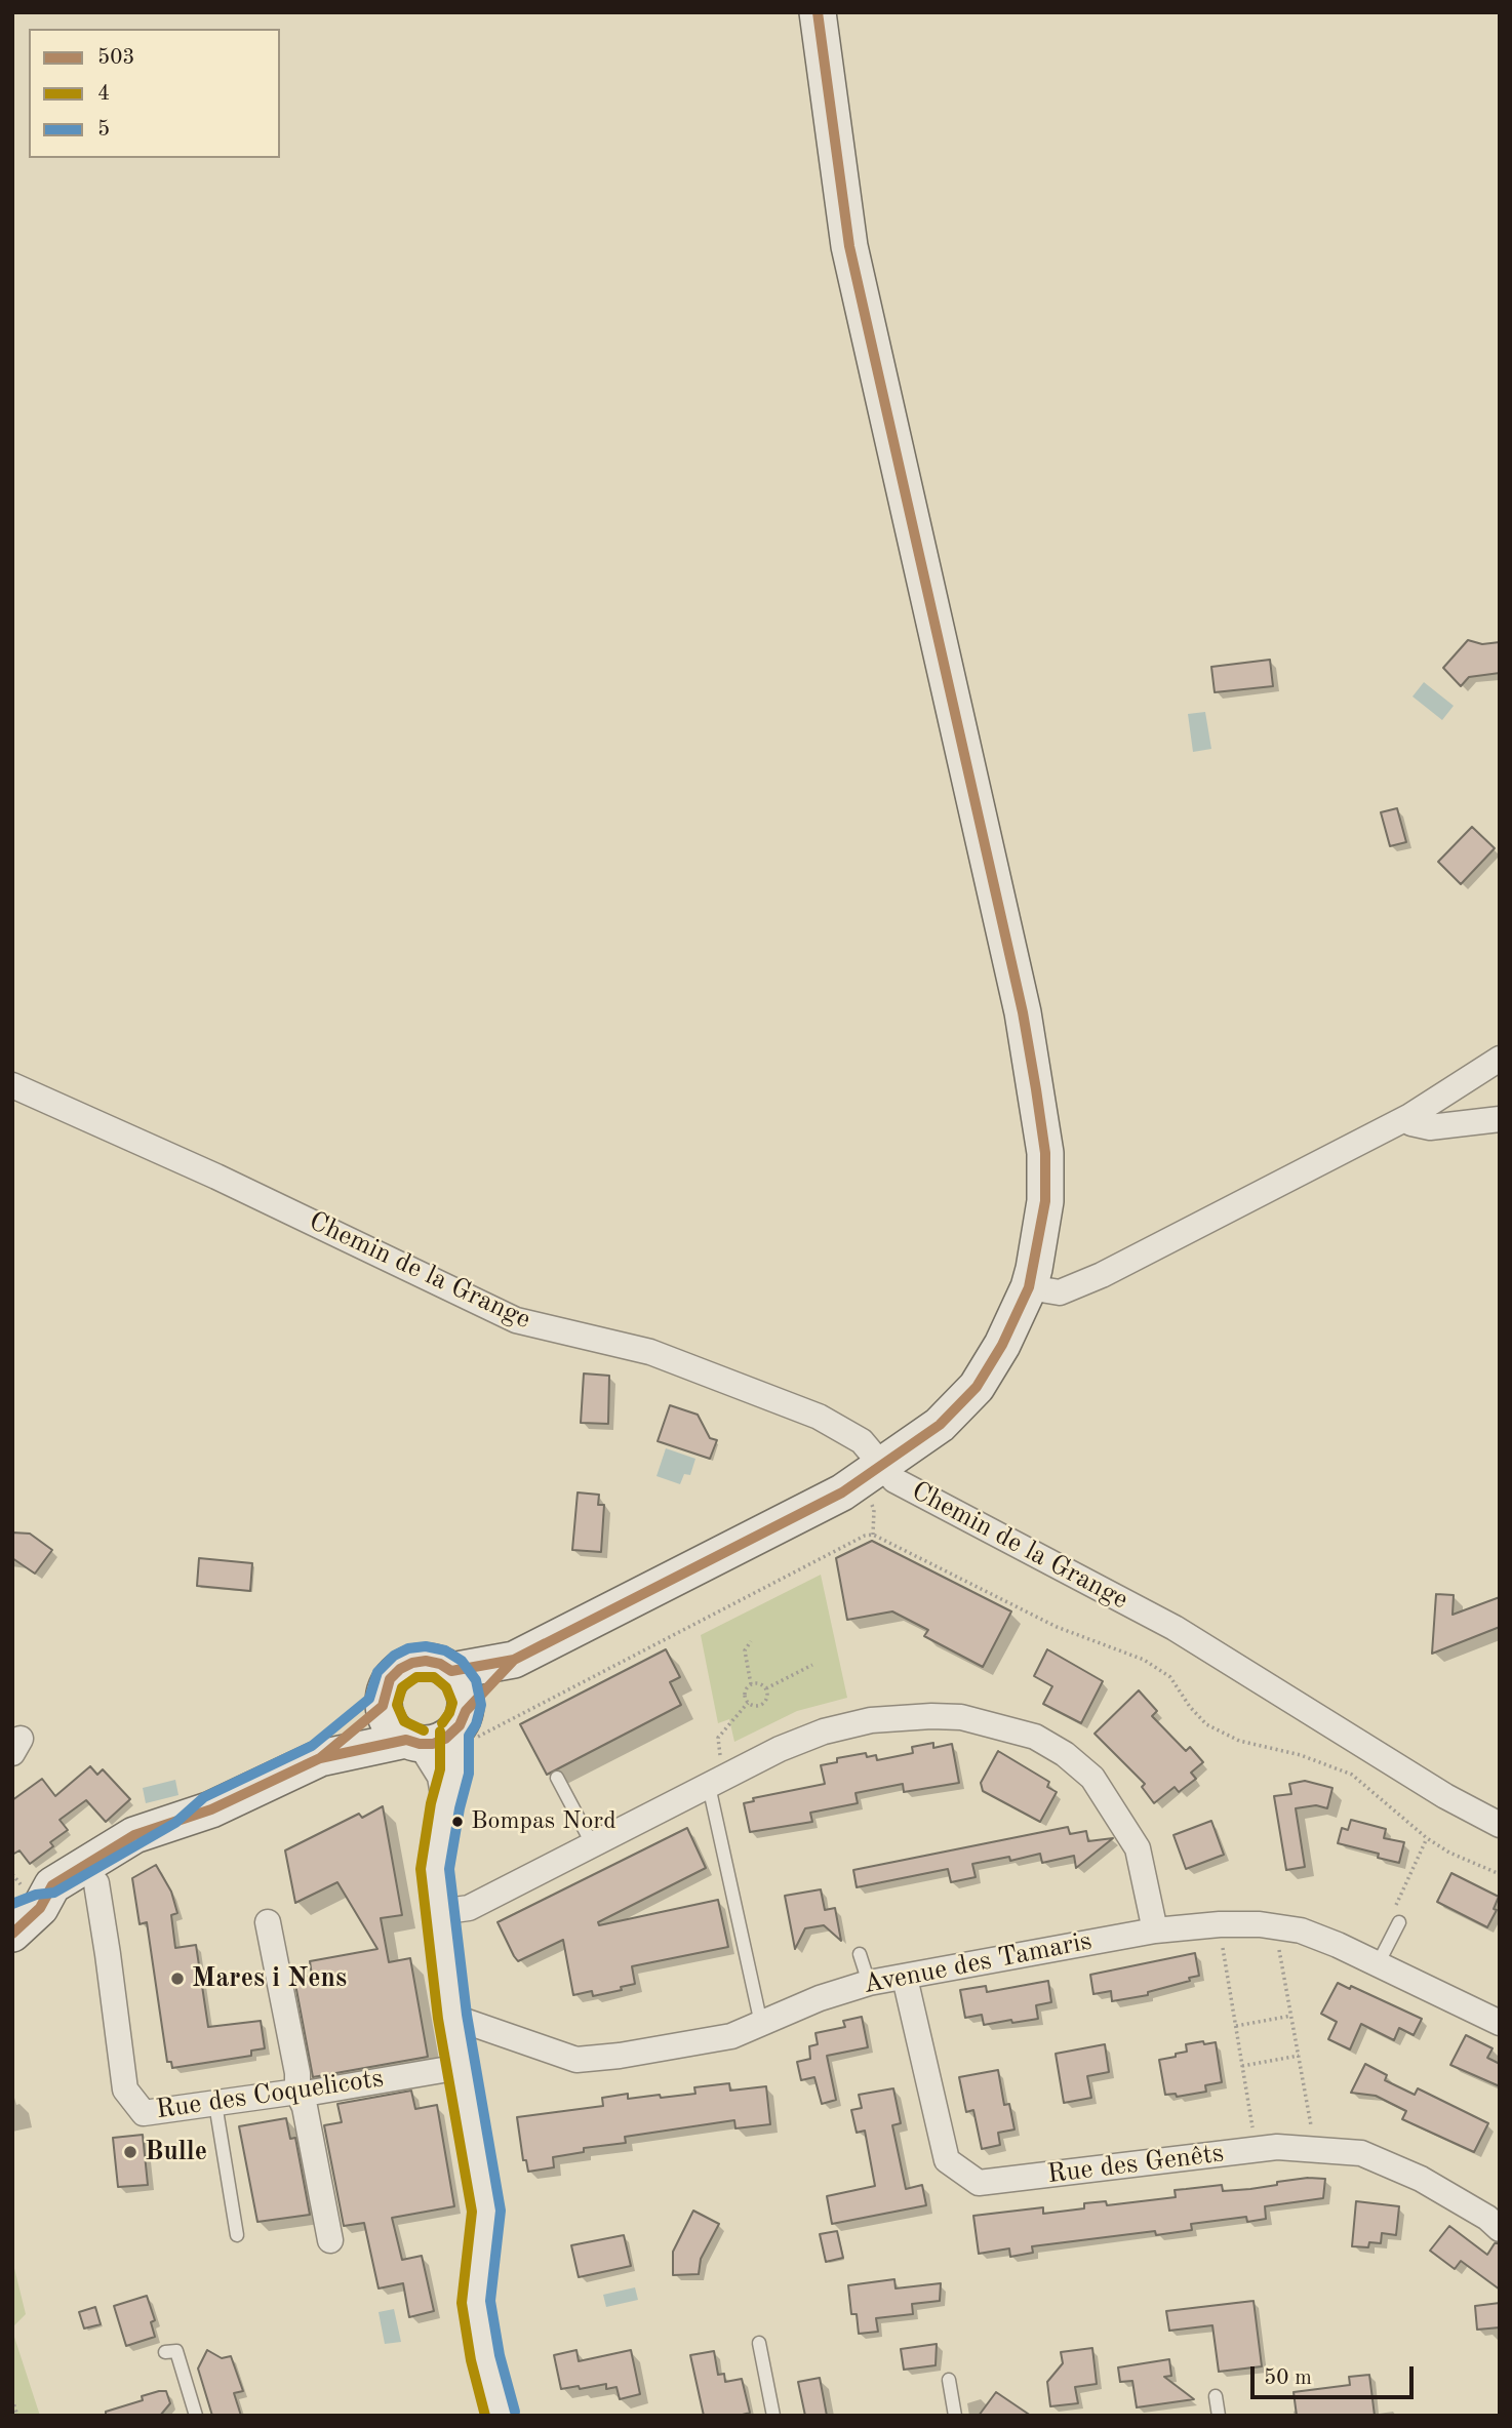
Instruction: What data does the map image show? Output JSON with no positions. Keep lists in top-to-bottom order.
{
  "streets": {
    "street": [
      "Chemin de la Grange",
      "Avenue des Tamaris",
      "Rue des Coquelicots",
      "Rue des Genêts"
    ]
  },
  "crossings": [
    ["Avenue des Tamaris", "Rue des Genêts"]
  ],
  "places": ["Bompas Nord", "Mares i Nens", "Bulle"],
  "lines": ["transit line 503", "transit line 5", "transit line 4"],
  "legend": ["503", "4", "5"],
  "scale_bar": "50 m"
}
